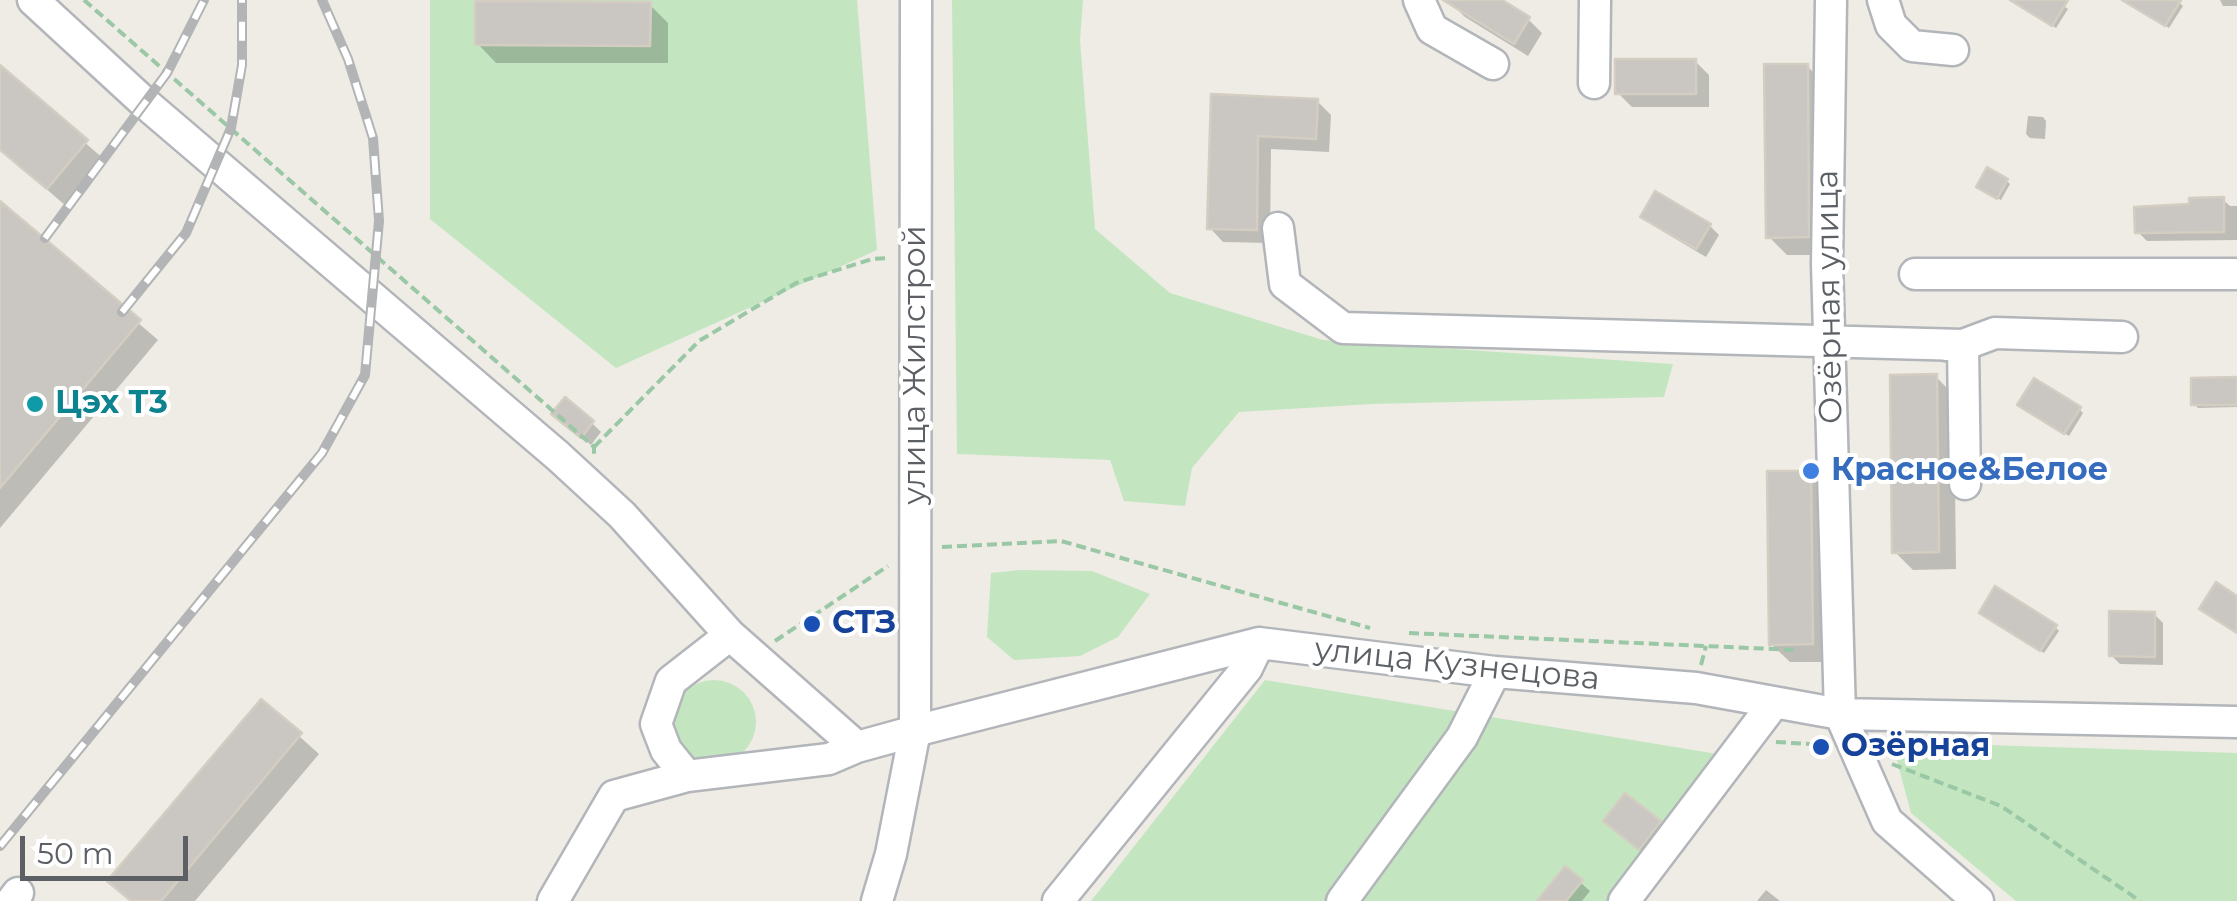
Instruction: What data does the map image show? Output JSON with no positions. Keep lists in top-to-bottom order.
{
  "streets": {
    "street": ["Озёрная улица", "улица Жилстрой", "улица Кузнецова"]
  },
  "crossings": [
    ["Озёрная улица", "улица Кузнецова"],
    ["улица Жилстрой", "улица Кузнецова"]
  ],
  "places": [
    "Цэх Т3",
    "Красное&Белое",
    "СТЗ",
    "Озёрная"
  ],
  "scale_bar": "50 m"
}
